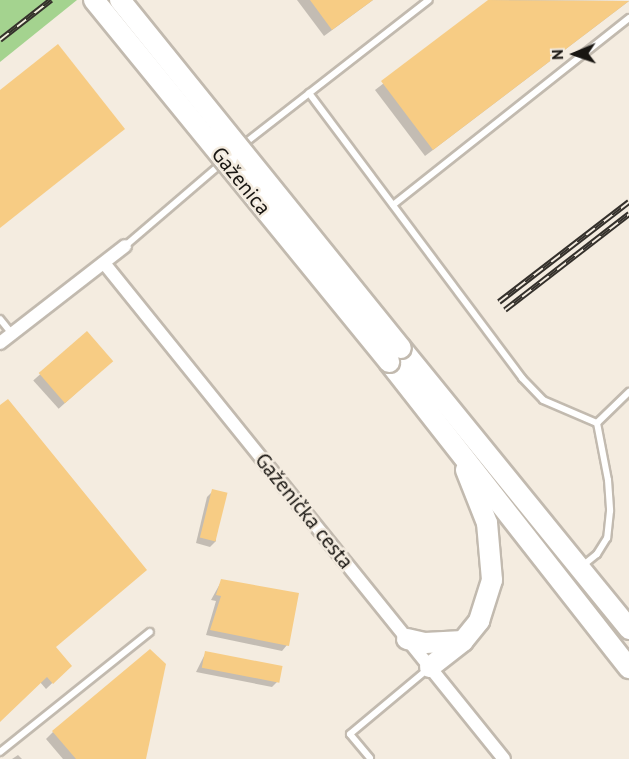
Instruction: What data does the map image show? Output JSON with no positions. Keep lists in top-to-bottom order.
{
  "streets": {
    "highway": ["Gaženica"],
    "street": ["Gaženička cesta"]
  },
  "north": "left"
}
